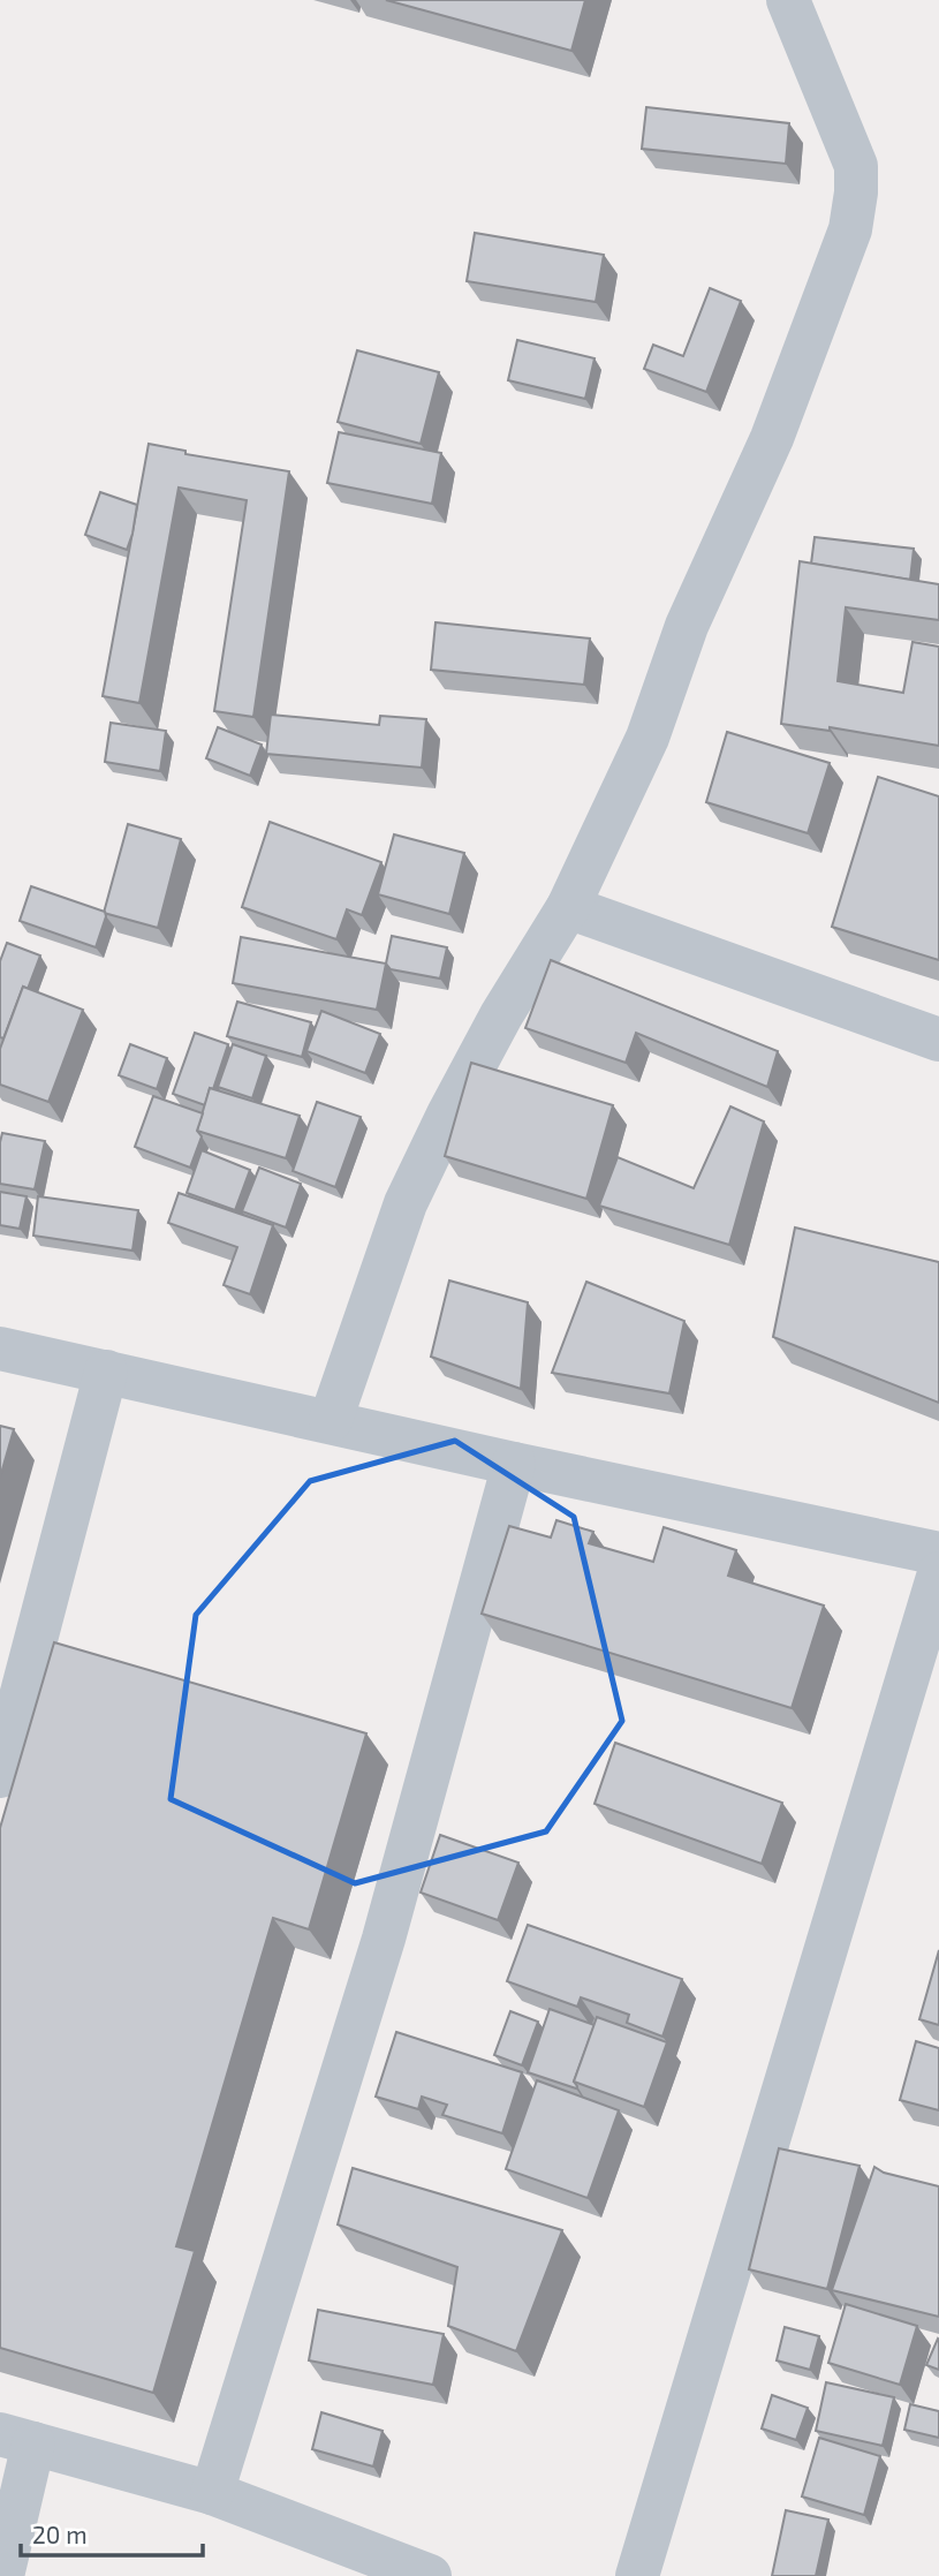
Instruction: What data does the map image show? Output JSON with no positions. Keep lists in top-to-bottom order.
{
  "scale_bar": "20 m"
}
